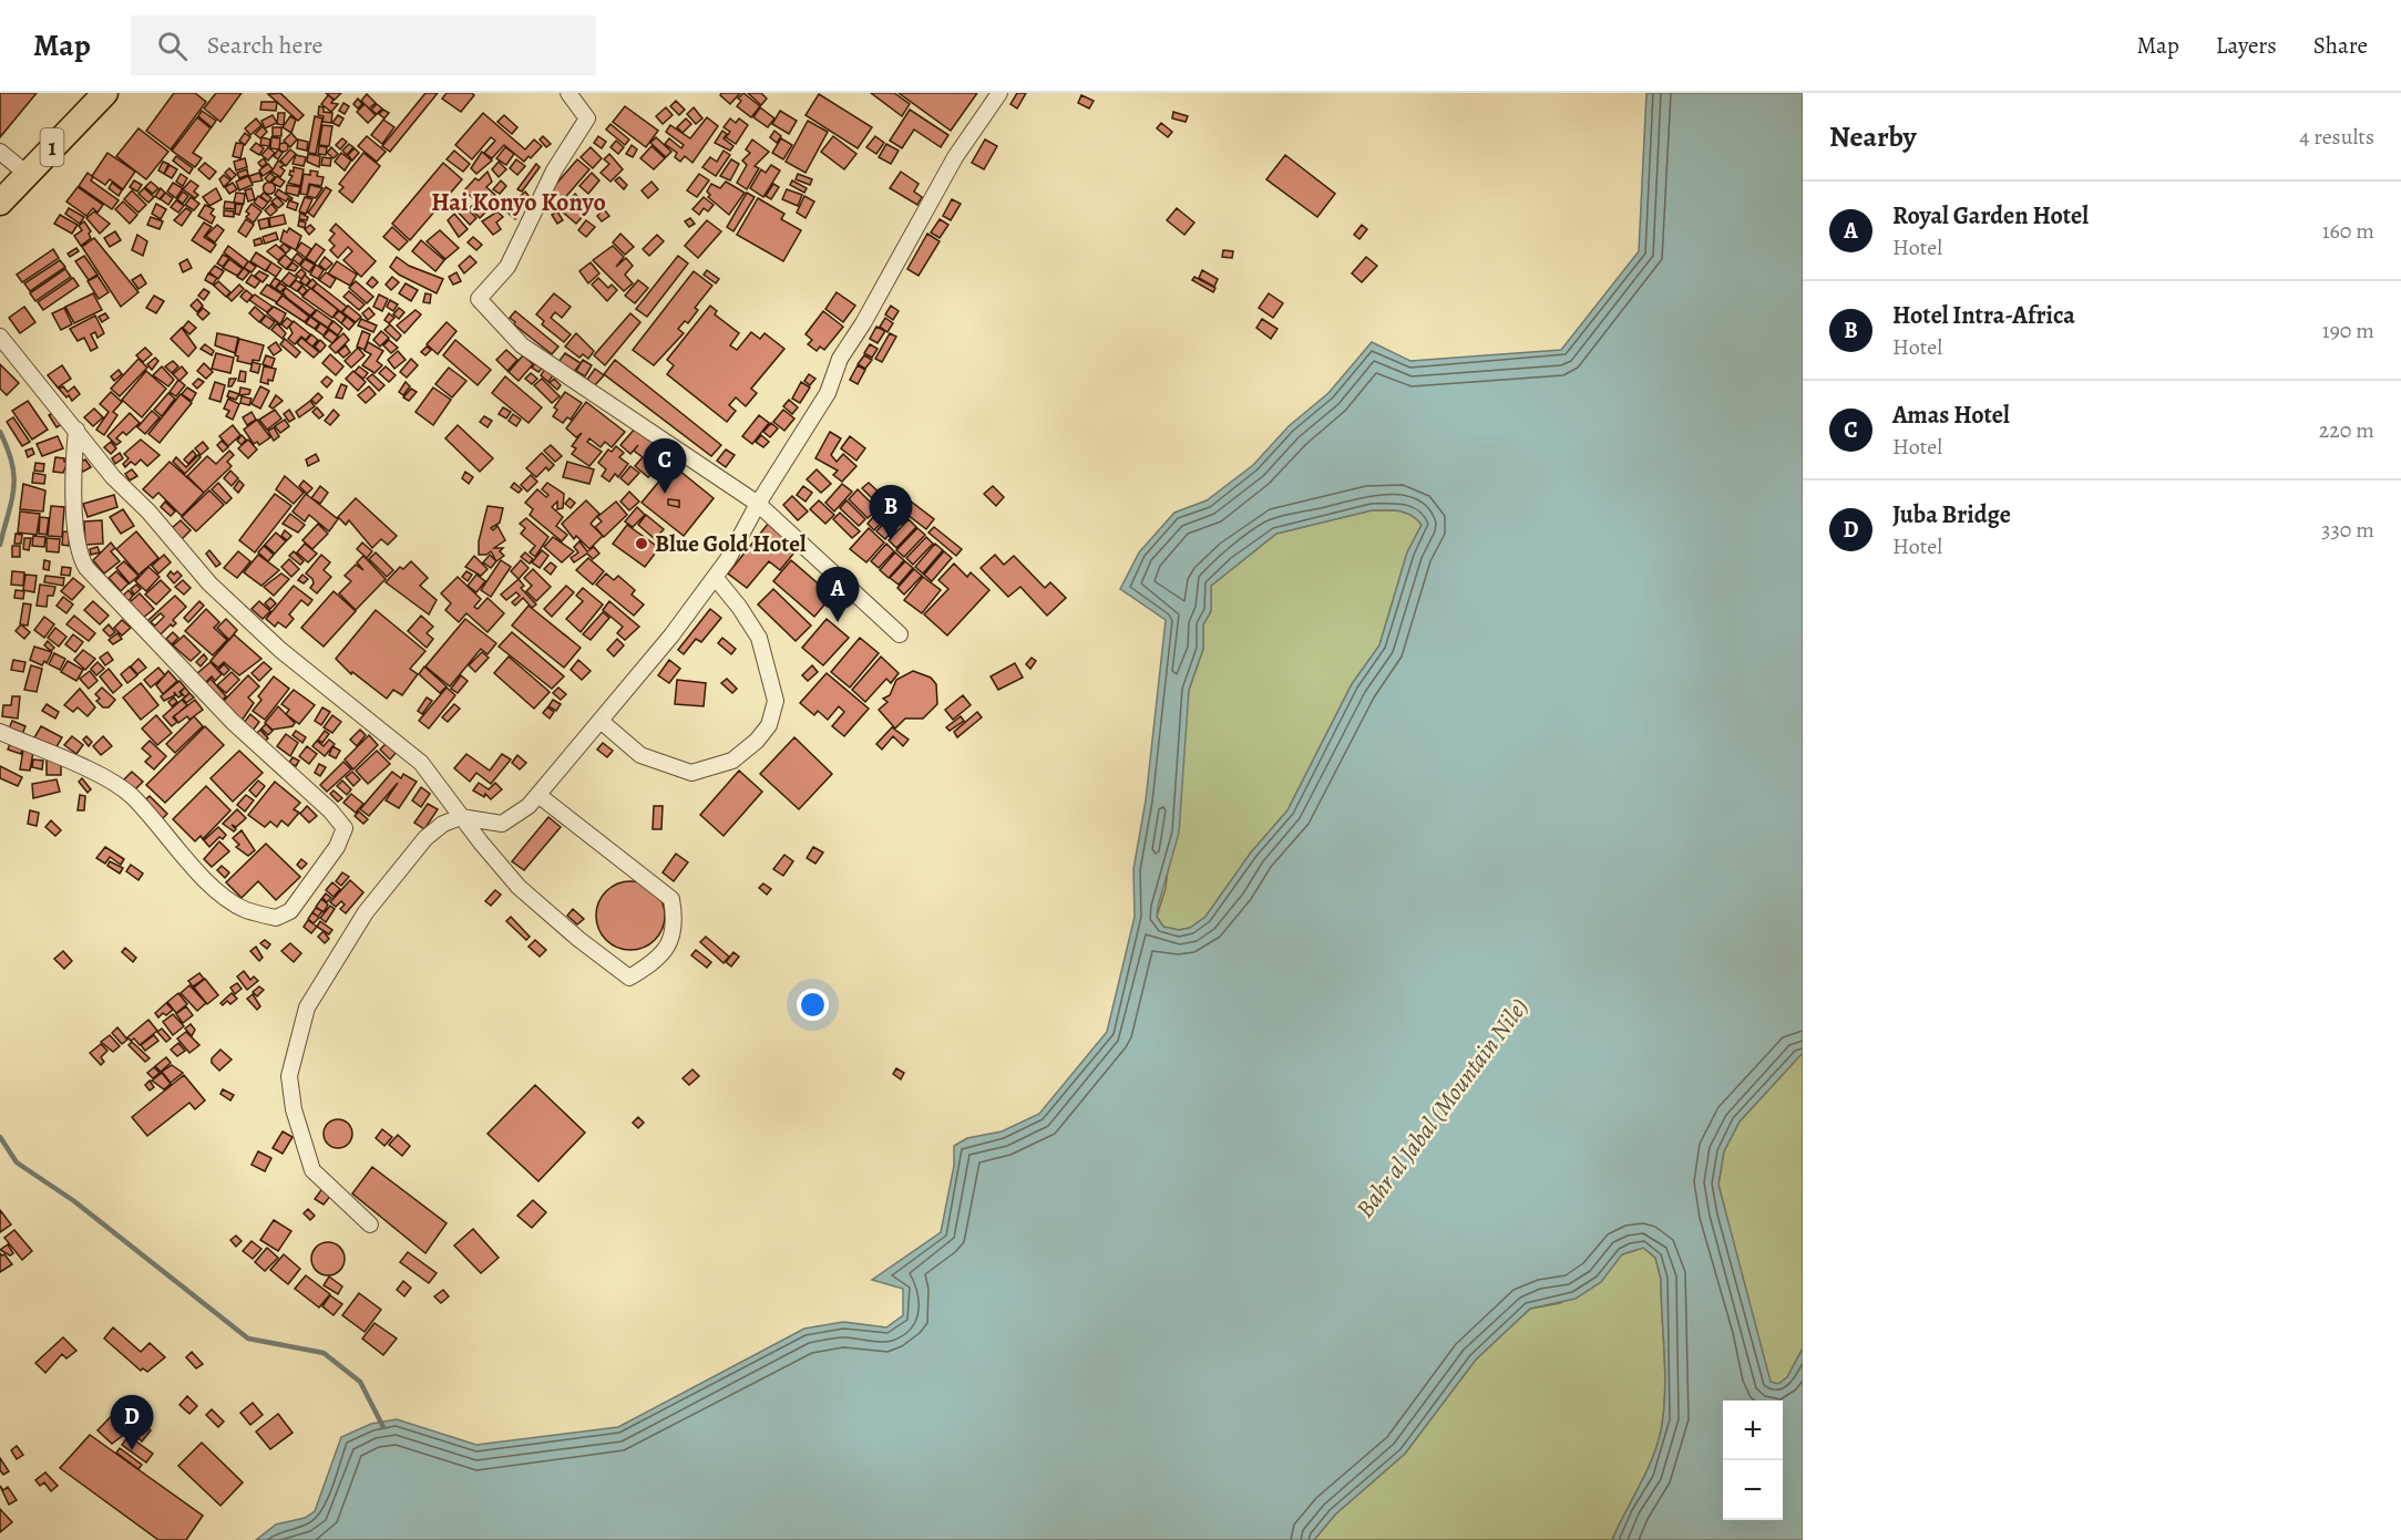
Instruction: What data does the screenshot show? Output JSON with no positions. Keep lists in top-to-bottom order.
{
  "streets": {
    "main road": ["1"]
  },
  "districts": ["Hai Konyo Konyo"],
  "water": ["Bahr al Jabal (Mountain Nile)"],
  "places": ["Blue Gold Hotel"],
  "page": {
    "header": "Map",
    "search": "Search here",
    "nav": ["Map", "Layers", "Share"],
    "heading": ["Nearby", "4 results"],
    "list": [
      {
        "mark": "A",
        "name": "Royal Garden Hotel",
        "note": "Hotel",
        "value": "160 m"
      },
      {
        "mark": "B",
        "name": "Hotel Intra-Africa",
        "note": "Hotel",
        "value": "190 m"
      },
      {
        "mark": "C",
        "name": "Amas Hotel",
        "note": "Hotel",
        "value": "220 m"
      },
      {
        "mark": "D",
        "name": "Juba Bridge",
        "note": "Hotel",
        "value": "330 m"
      }
    ],
    "pins": [
      "C",
      "B",
      "A",
      "D"
    ],
    "map_buttons": ["+", "−"]
  }
}
